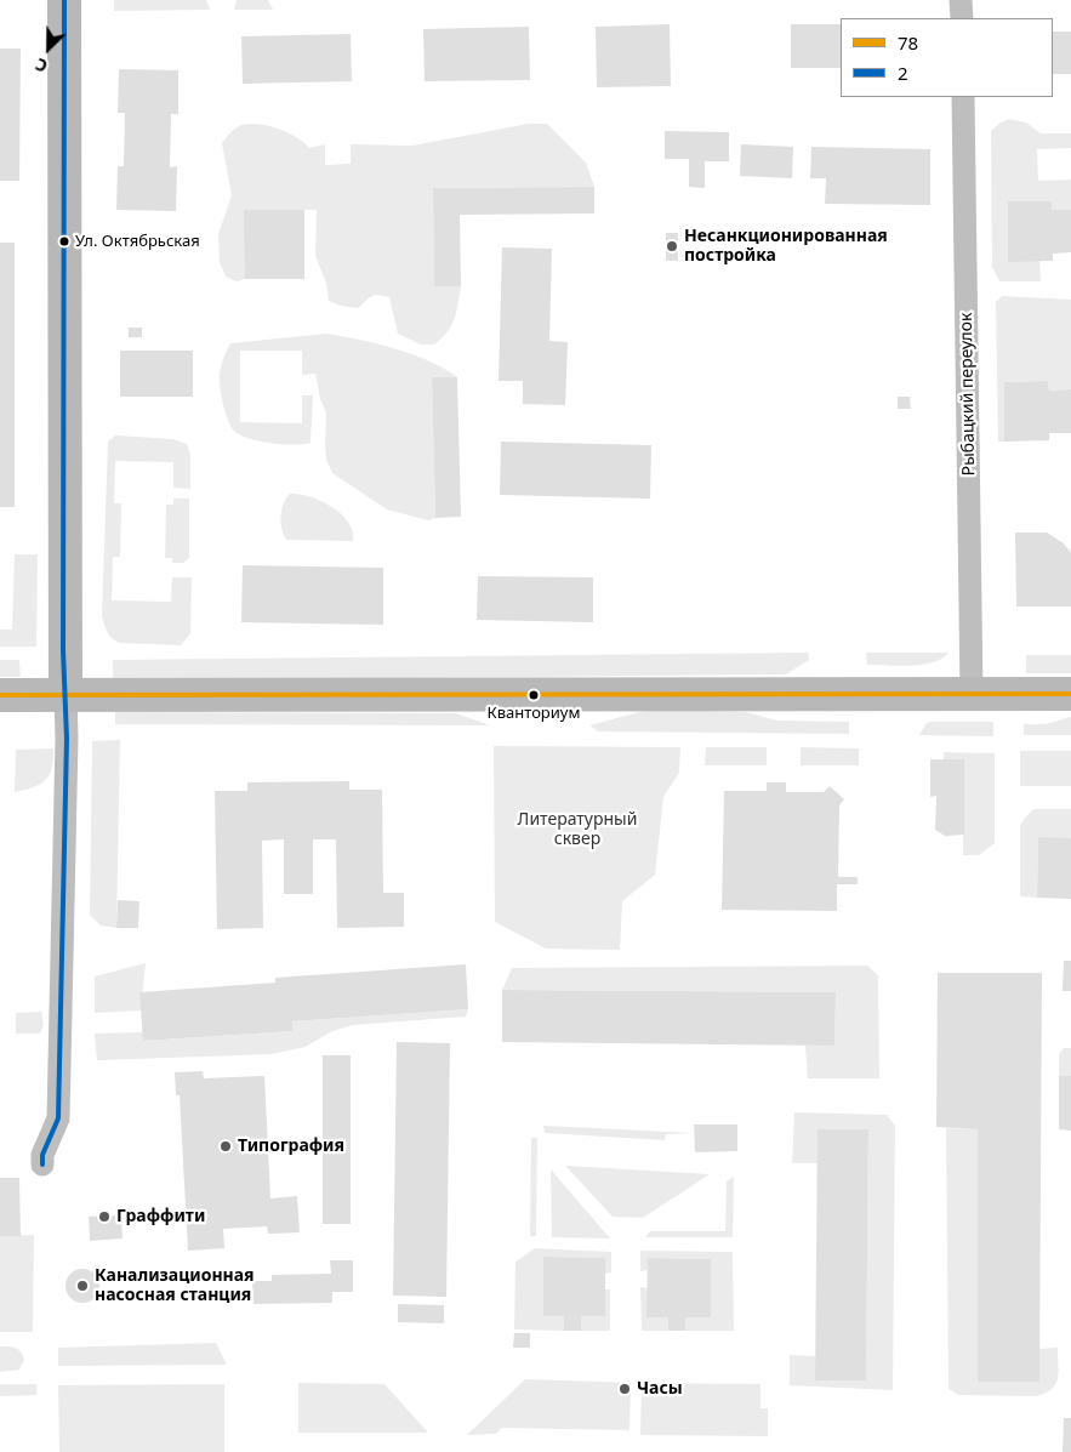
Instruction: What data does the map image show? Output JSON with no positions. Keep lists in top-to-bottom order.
{
  "streets": {
    "street": ["Рыбацкий переулок"]
  },
  "parks": ["Литературный сквер"],
  "places": [
    "Ул. Октябрьская",
    "Несанкционированная постройка",
    "Кванториум",
    "Типография",
    "Граффити",
    "Канализационная насосная станция",
    "Часы"
  ],
  "lines": ["transit line 2", "transit line 78"],
  "legend": ["78", "2"],
  "north": "bottom left"
}
